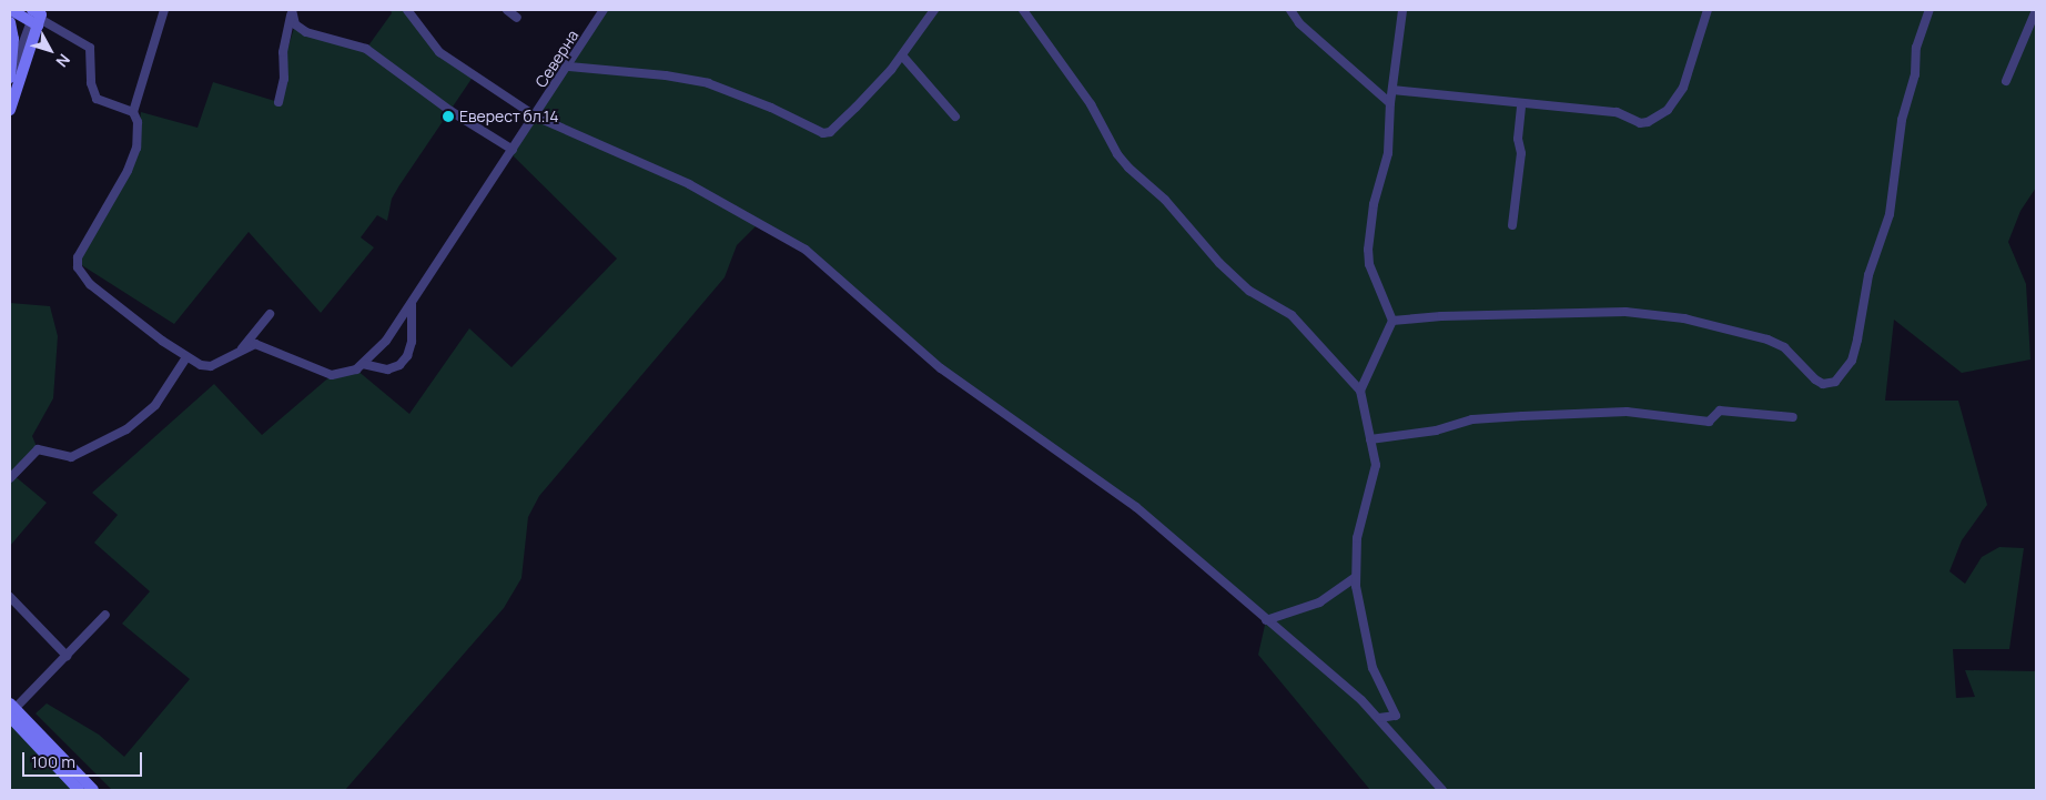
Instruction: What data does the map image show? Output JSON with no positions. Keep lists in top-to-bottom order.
{
  "streets": {
    "street": ["Северна"]
  },
  "places": ["Еверест бл.14"],
  "scale_bar": "100 m",
  "north": "bottom right"
}
